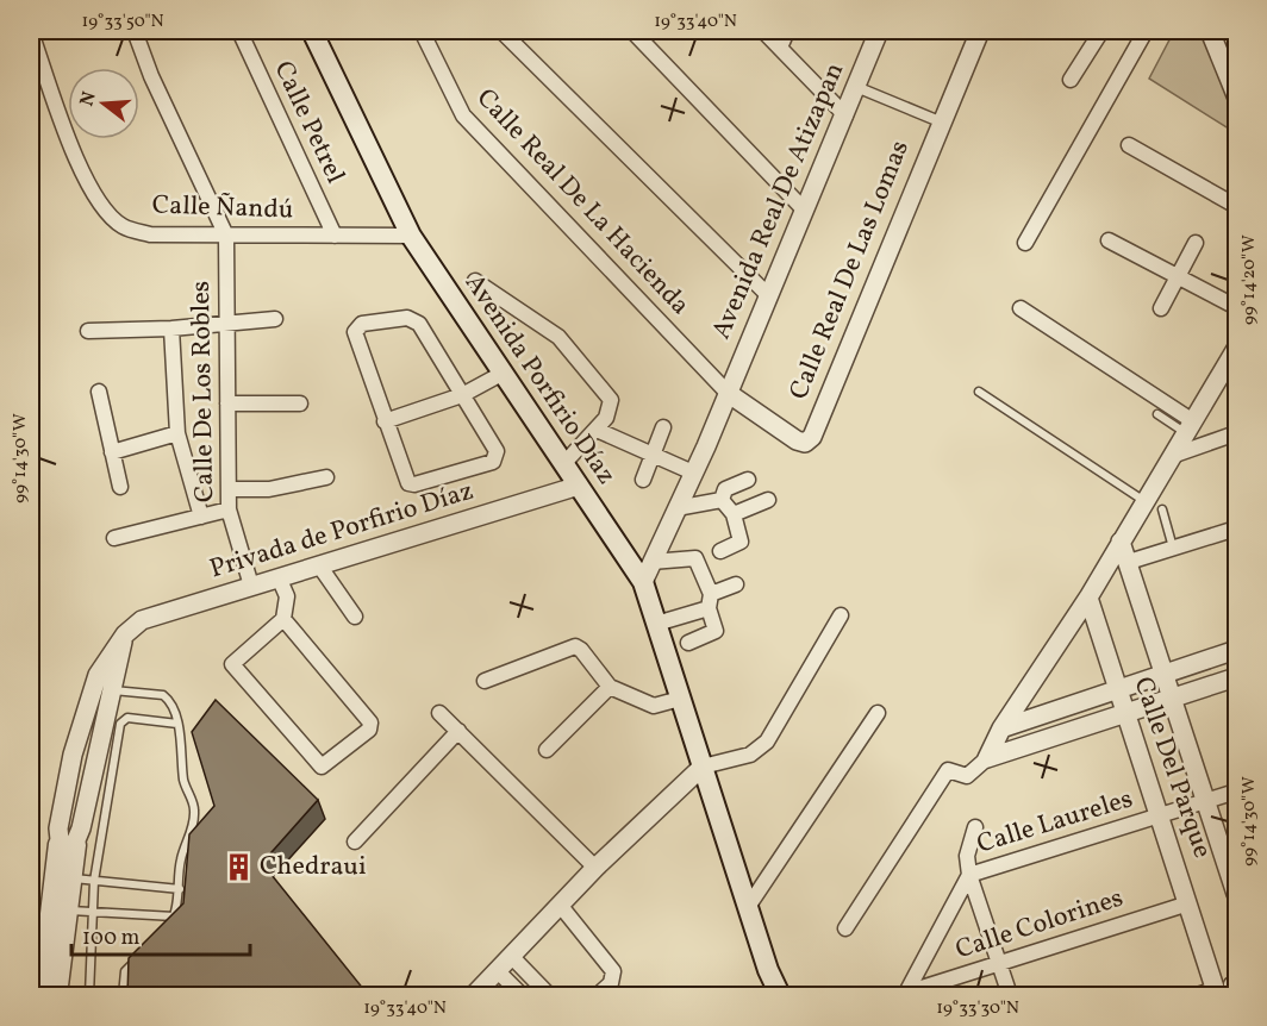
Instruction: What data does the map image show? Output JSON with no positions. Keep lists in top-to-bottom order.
{
  "streets": {
    "main road": ["Avenida Porfirio Díaz"],
    "street": [
      "Calle Petrel",
      "Avenida Real De Atizapan",
      "Calle Real De La Hacienda",
      "Calle Ñandú",
      "Calle Real De Las Lomas",
      "Calle De Los Robles",
      "Privada de Porfirio Díaz",
      "Calle Del Parque",
      "Calle Laureles",
      "Calle Colorines"
    ]
  },
  "crossings": [
    ["Calle Petrel", "Calle Ñandú"],
    ["Avenida Real De Atizapan", "Calle Real De La Hacienda"],
    ["Avenida Real De Atizapan", "Calle Real De Las Lomas"],
    ["Avenida Real De Atizapan", "Avenida Porfirio Díaz"],
    ["Calle Real De La Hacienda", "Calle Real De Las Lomas"],
    ["Calle Ñandú", "Avenida Porfirio Díaz"],
    ["Calle Ñandú", "Calle De Los Robles"],
    ["Avenida Porfirio Díaz", "Privada de Porfirio Díaz"],
    ["Calle De Los Robles", "Privada de Porfirio Díaz"],
    ["Calle Del Parque", "Calle Laureles"],
    ["Calle Del Parque", "Calle Colorines"]
  ],
  "places": {
    "building": ["Chedraui"]
  },
  "scale_bar": "100 m",
  "north": "left",
  "coordinates": [
    "19°33'50\"N",
    "19°33'40\"N",
    "99°14'20\"W",
    "99°14'30\"W",
    "19°33'30\"N"
  ]
}
